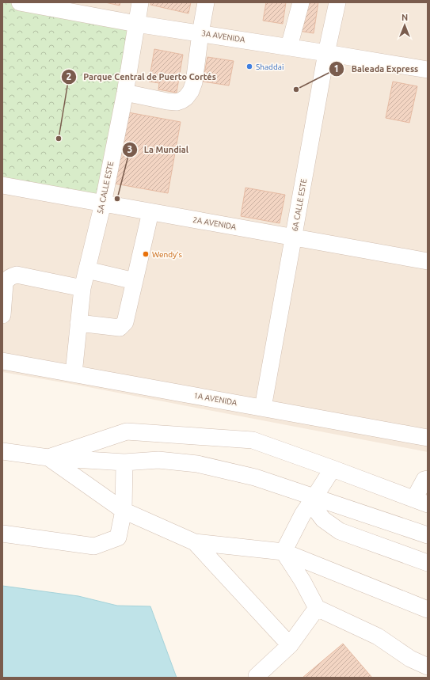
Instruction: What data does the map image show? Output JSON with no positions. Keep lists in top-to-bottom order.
{
  "streets": {
    "street": [
      "3A AVENIDA",
      "5A CALLE ESTE",
      "6A CALLE ESTE",
      "2A AVENIDA",
      "1A AVENIDA"
    ]
  },
  "crossings": [
    ["3A AVENIDA", "5A CALLE ESTE"],
    ["3A AVENIDA", "6A CALLE ESTE"],
    ["5A CALLE ESTE", "2A AVENIDA"],
    ["5A CALLE ESTE", "1A AVENIDA"],
    ["6A CALLE ESTE", "2A AVENIDA"],
    ["6A CALLE ESTE", "1A AVENIDA"]
  ],
  "places": [
    "Shaddai",
    "Baleada Express",
    "Parque Central de Puerto Cortés",
    "La Mundial",
    "Wendy's"
  ],
  "north": "top"
}
